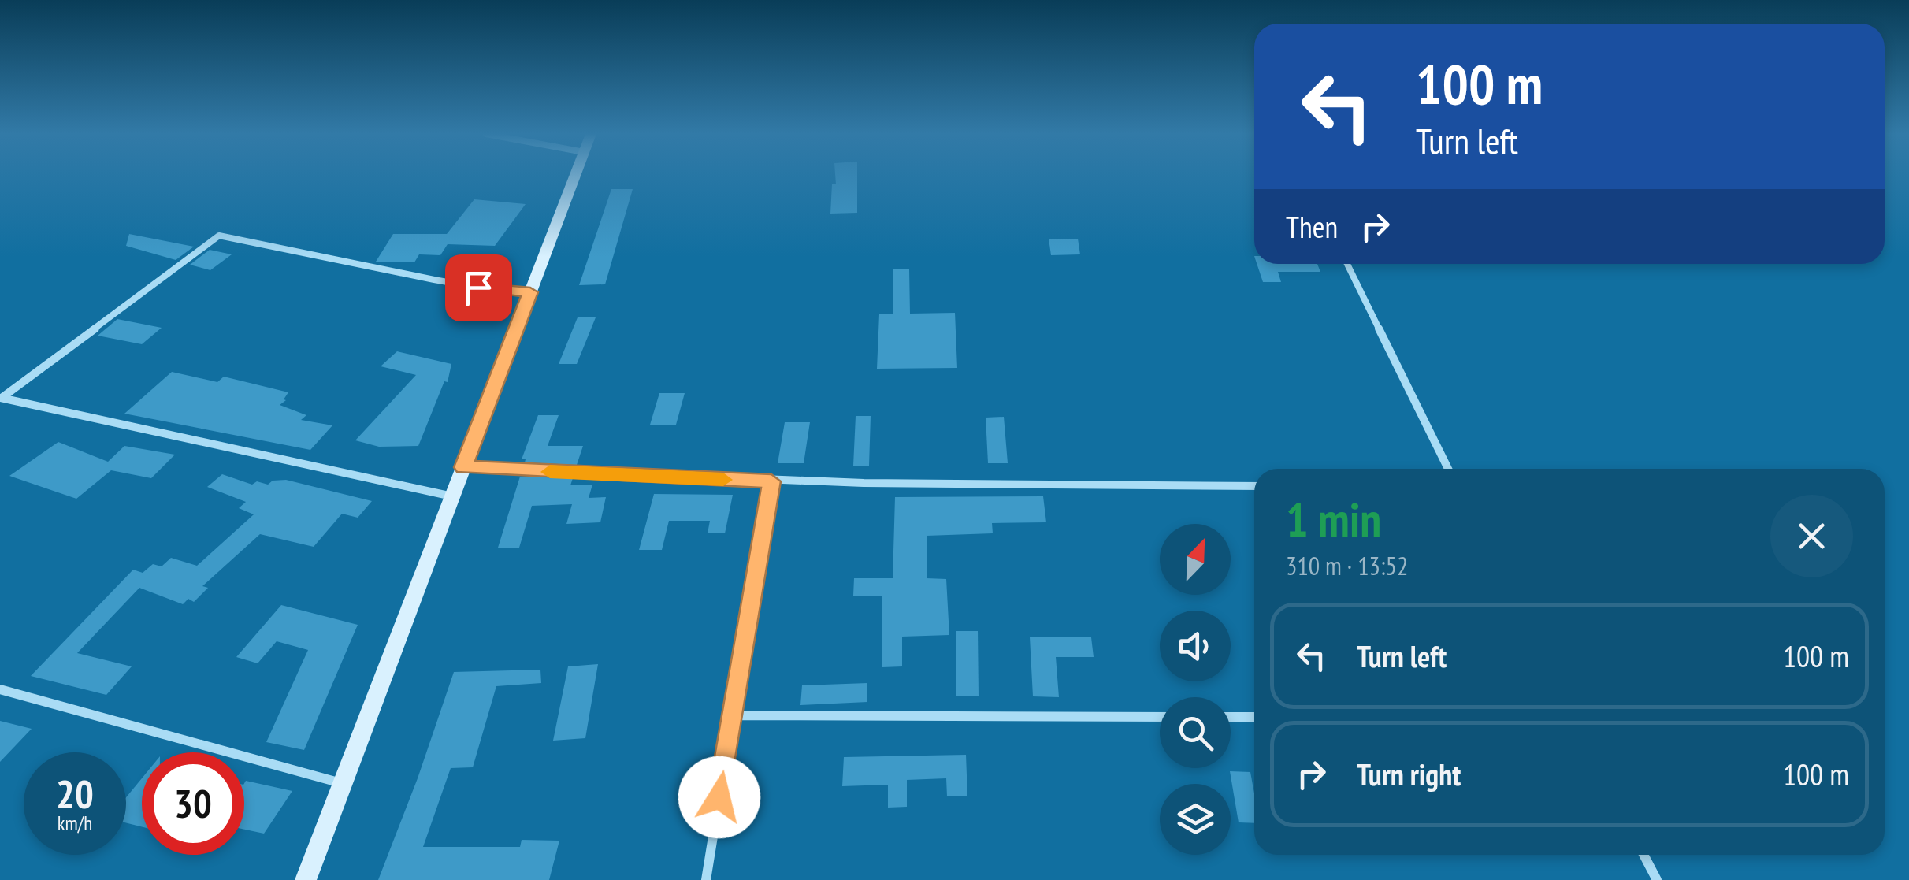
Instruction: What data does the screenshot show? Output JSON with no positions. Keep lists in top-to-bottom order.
{
  "north": "top right",
  "page": {
    "turn": ["100 m", "Turn left"],
    "then": "Then",
    "heading": ["1 min", "310 m · 13:52"],
    "list": [
      {
        "name": "Turn left",
        "value": "100 m"
      },
      {
        "name": "Turn right",
        "value": "100 m"
      }
    ],
    "speed": "20 km/h",
    "limit": "30"
  }
}
